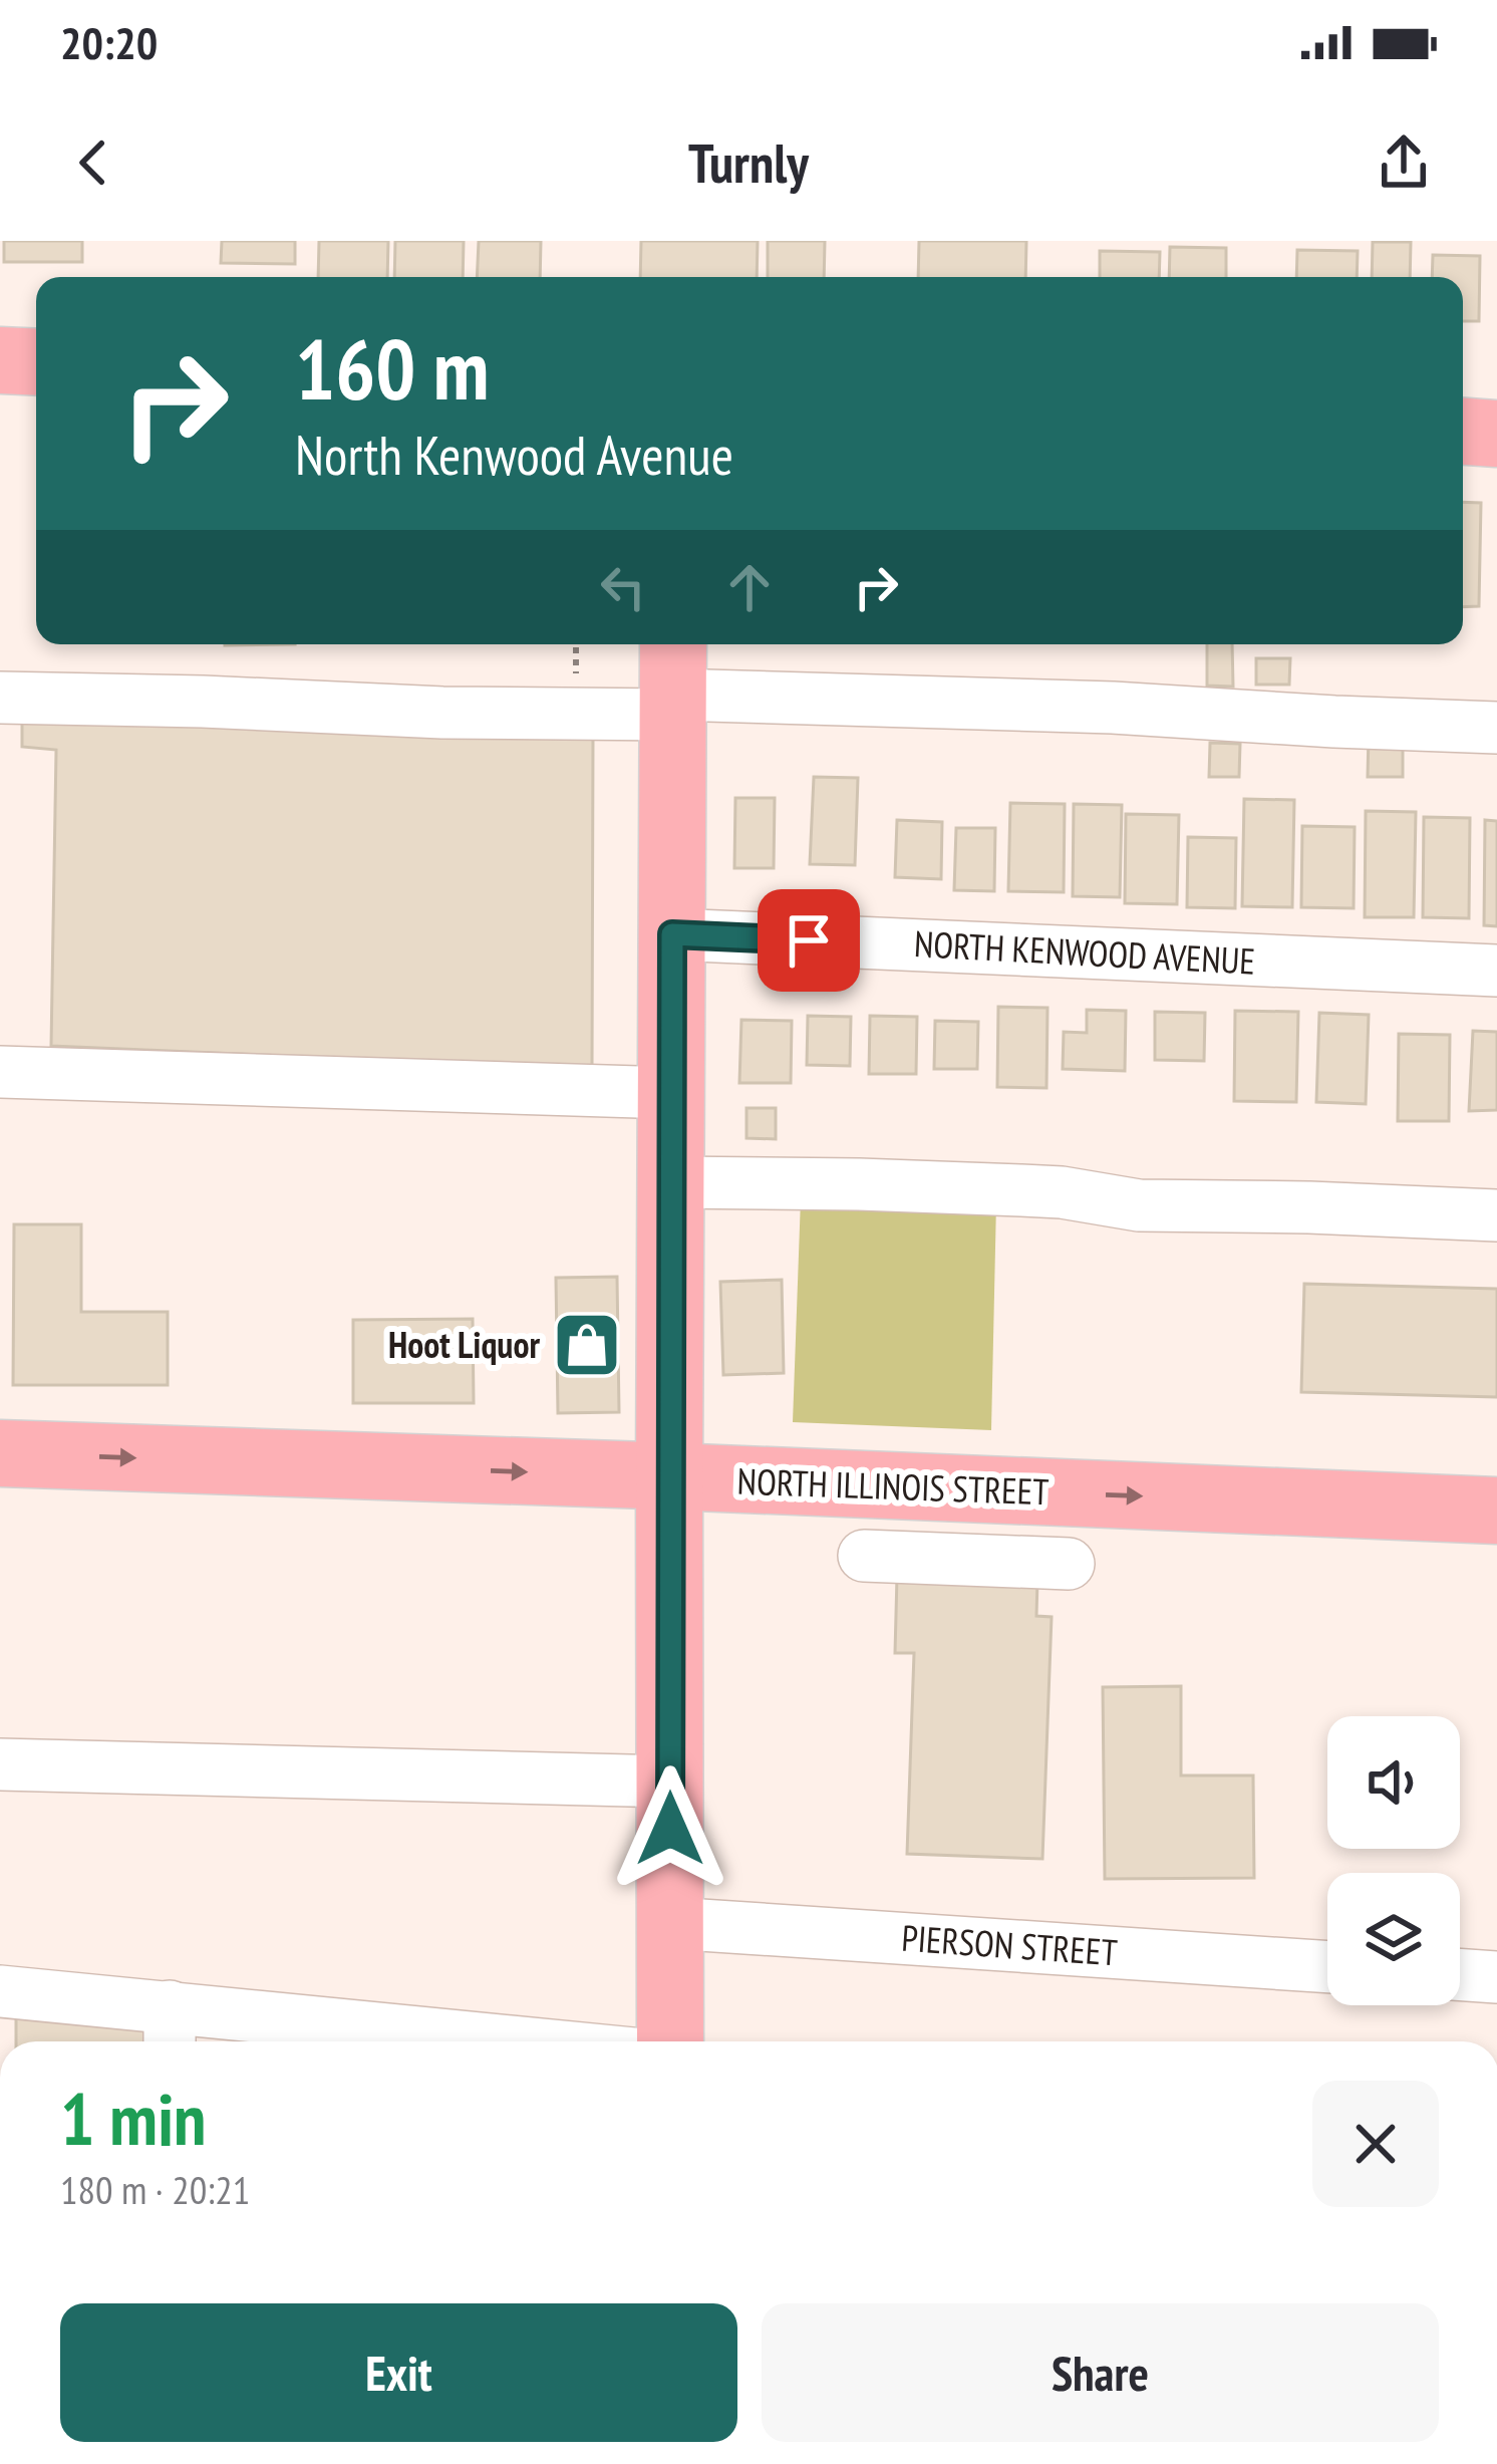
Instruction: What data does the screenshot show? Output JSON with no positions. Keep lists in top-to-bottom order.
{
  "streets": {
    "main road": ["NORTH ILLINOIS STREET"],
    "street": ["NORTH KENWOOD AVENUE", "PIERSON STREET"]
  },
  "one_way": ["NORTH ILLINOIS STREET"],
  "places": {
    "shop": ["Hoot Liquor"]
  },
  "page": {
    "status": "20:20",
    "header": "Turnly",
    "turn": ["160 m", "North Kenwood Avenue"],
    "heading": ["1 min", "180 m · 20:21"],
    "buttons": ["Exit", "Share"]
  }
}
